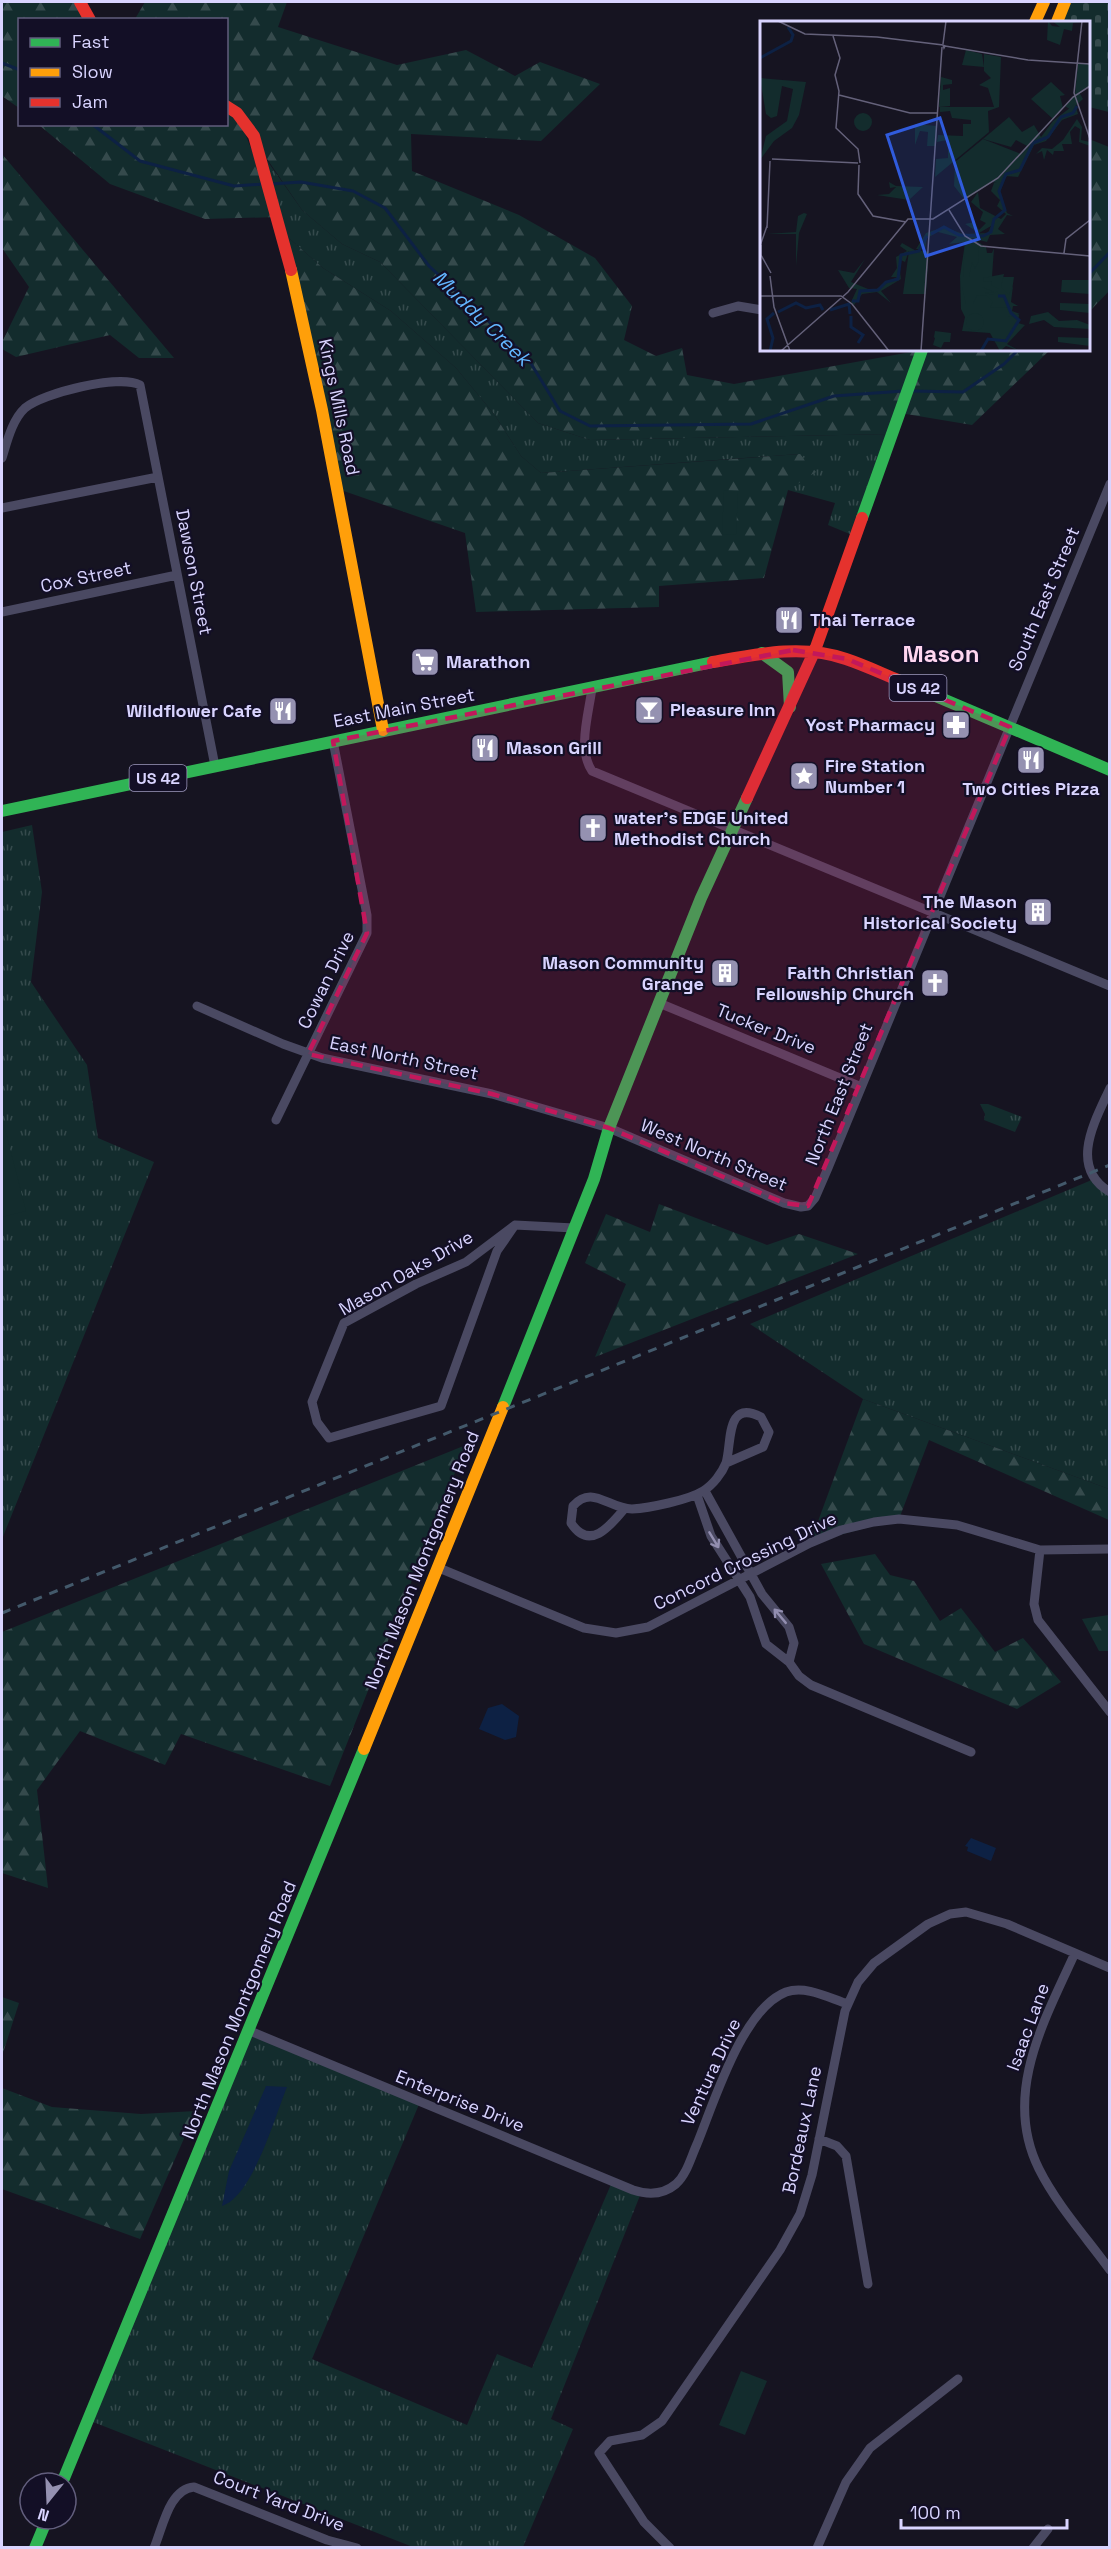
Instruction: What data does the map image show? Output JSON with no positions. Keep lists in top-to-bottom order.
{
  "streets": {
    "main road": [
      "Kings Mills Road",
      "US 42",
      "East Main Street",
      "North Mason Montgomery Road"
    ],
    "street": [
      "Dawson Street",
      "Cox Street",
      "South East Street",
      "Cowan Drive",
      "Tucker Drive",
      "East North Street",
      "North East Street",
      "West North Street",
      "Mason Oaks Drive",
      "Concord Crossing Drive",
      "Isaac Lane",
      "Ventura Drive",
      "Enterprise Drive",
      "Bordeaux Lane",
      "Court Yard Drive"
    ]
  },
  "crossings": [
    ["Kings Mills Road", "East Main Street"],
    ["Dawson Street", "Cox Street"],
    ["Dawson Street", "East Main Street"],
    ["South East Street", "US 42"],
    ["South East Street", "North East Street"],
    ["US 42", "East Main Street"],
    ["US 42", "North East Street"],
    ["US 42", "North Mason Montgomery Road"],
    ["East Main Street", "Cowan Drive"],
    ["East Main Street", "North Mason Montgomery Road"],
    ["Cowan Drive", "East North Street"],
    ["Tucker Drive", "North East Street"],
    ["Tucker Drive", "North Mason Montgomery Road"],
    ["East North Street", "West North Street"],
    ["East North Street", "North Mason Montgomery Road"],
    ["North East Street", "West North Street"],
    ["West North Street", "North Mason Montgomery Road"],
    ["North Mason Montgomery Road", "Concord Crossing Drive"],
    ["North Mason Montgomery Road", "Enterprise Drive"],
    ["Isaac Lane", "Bordeaux Lane"],
    ["Ventura Drive", "Enterprise Drive"],
    ["Ventura Drive", "Bordeaux Lane"]
  ],
  "districts": ["Mason"],
  "water": ["Muddy Creek"],
  "places": {
    "restaurant": [
      "Thai Terrace",
      "Wildflower Cafe",
      "Mason Grill",
      "Two Cities Pizza"
    ],
    "supermarket": ["Marathon"],
    "bar": ["Pleasure Inn"],
    "pharmacy": ["Yost Pharmacy"],
    "place": ["Fire Station Number 1"],
    "church": ["water's EDGE United Methodist Church", "Faith Christian Fellowship Church"],
    "building": ["The Mason Historical Society", "Mason Community Grange"]
  },
  "legend": ["Fast", "Slow", "Jam"],
  "scale_bar": "100 m",
  "north": "bottom"
}
